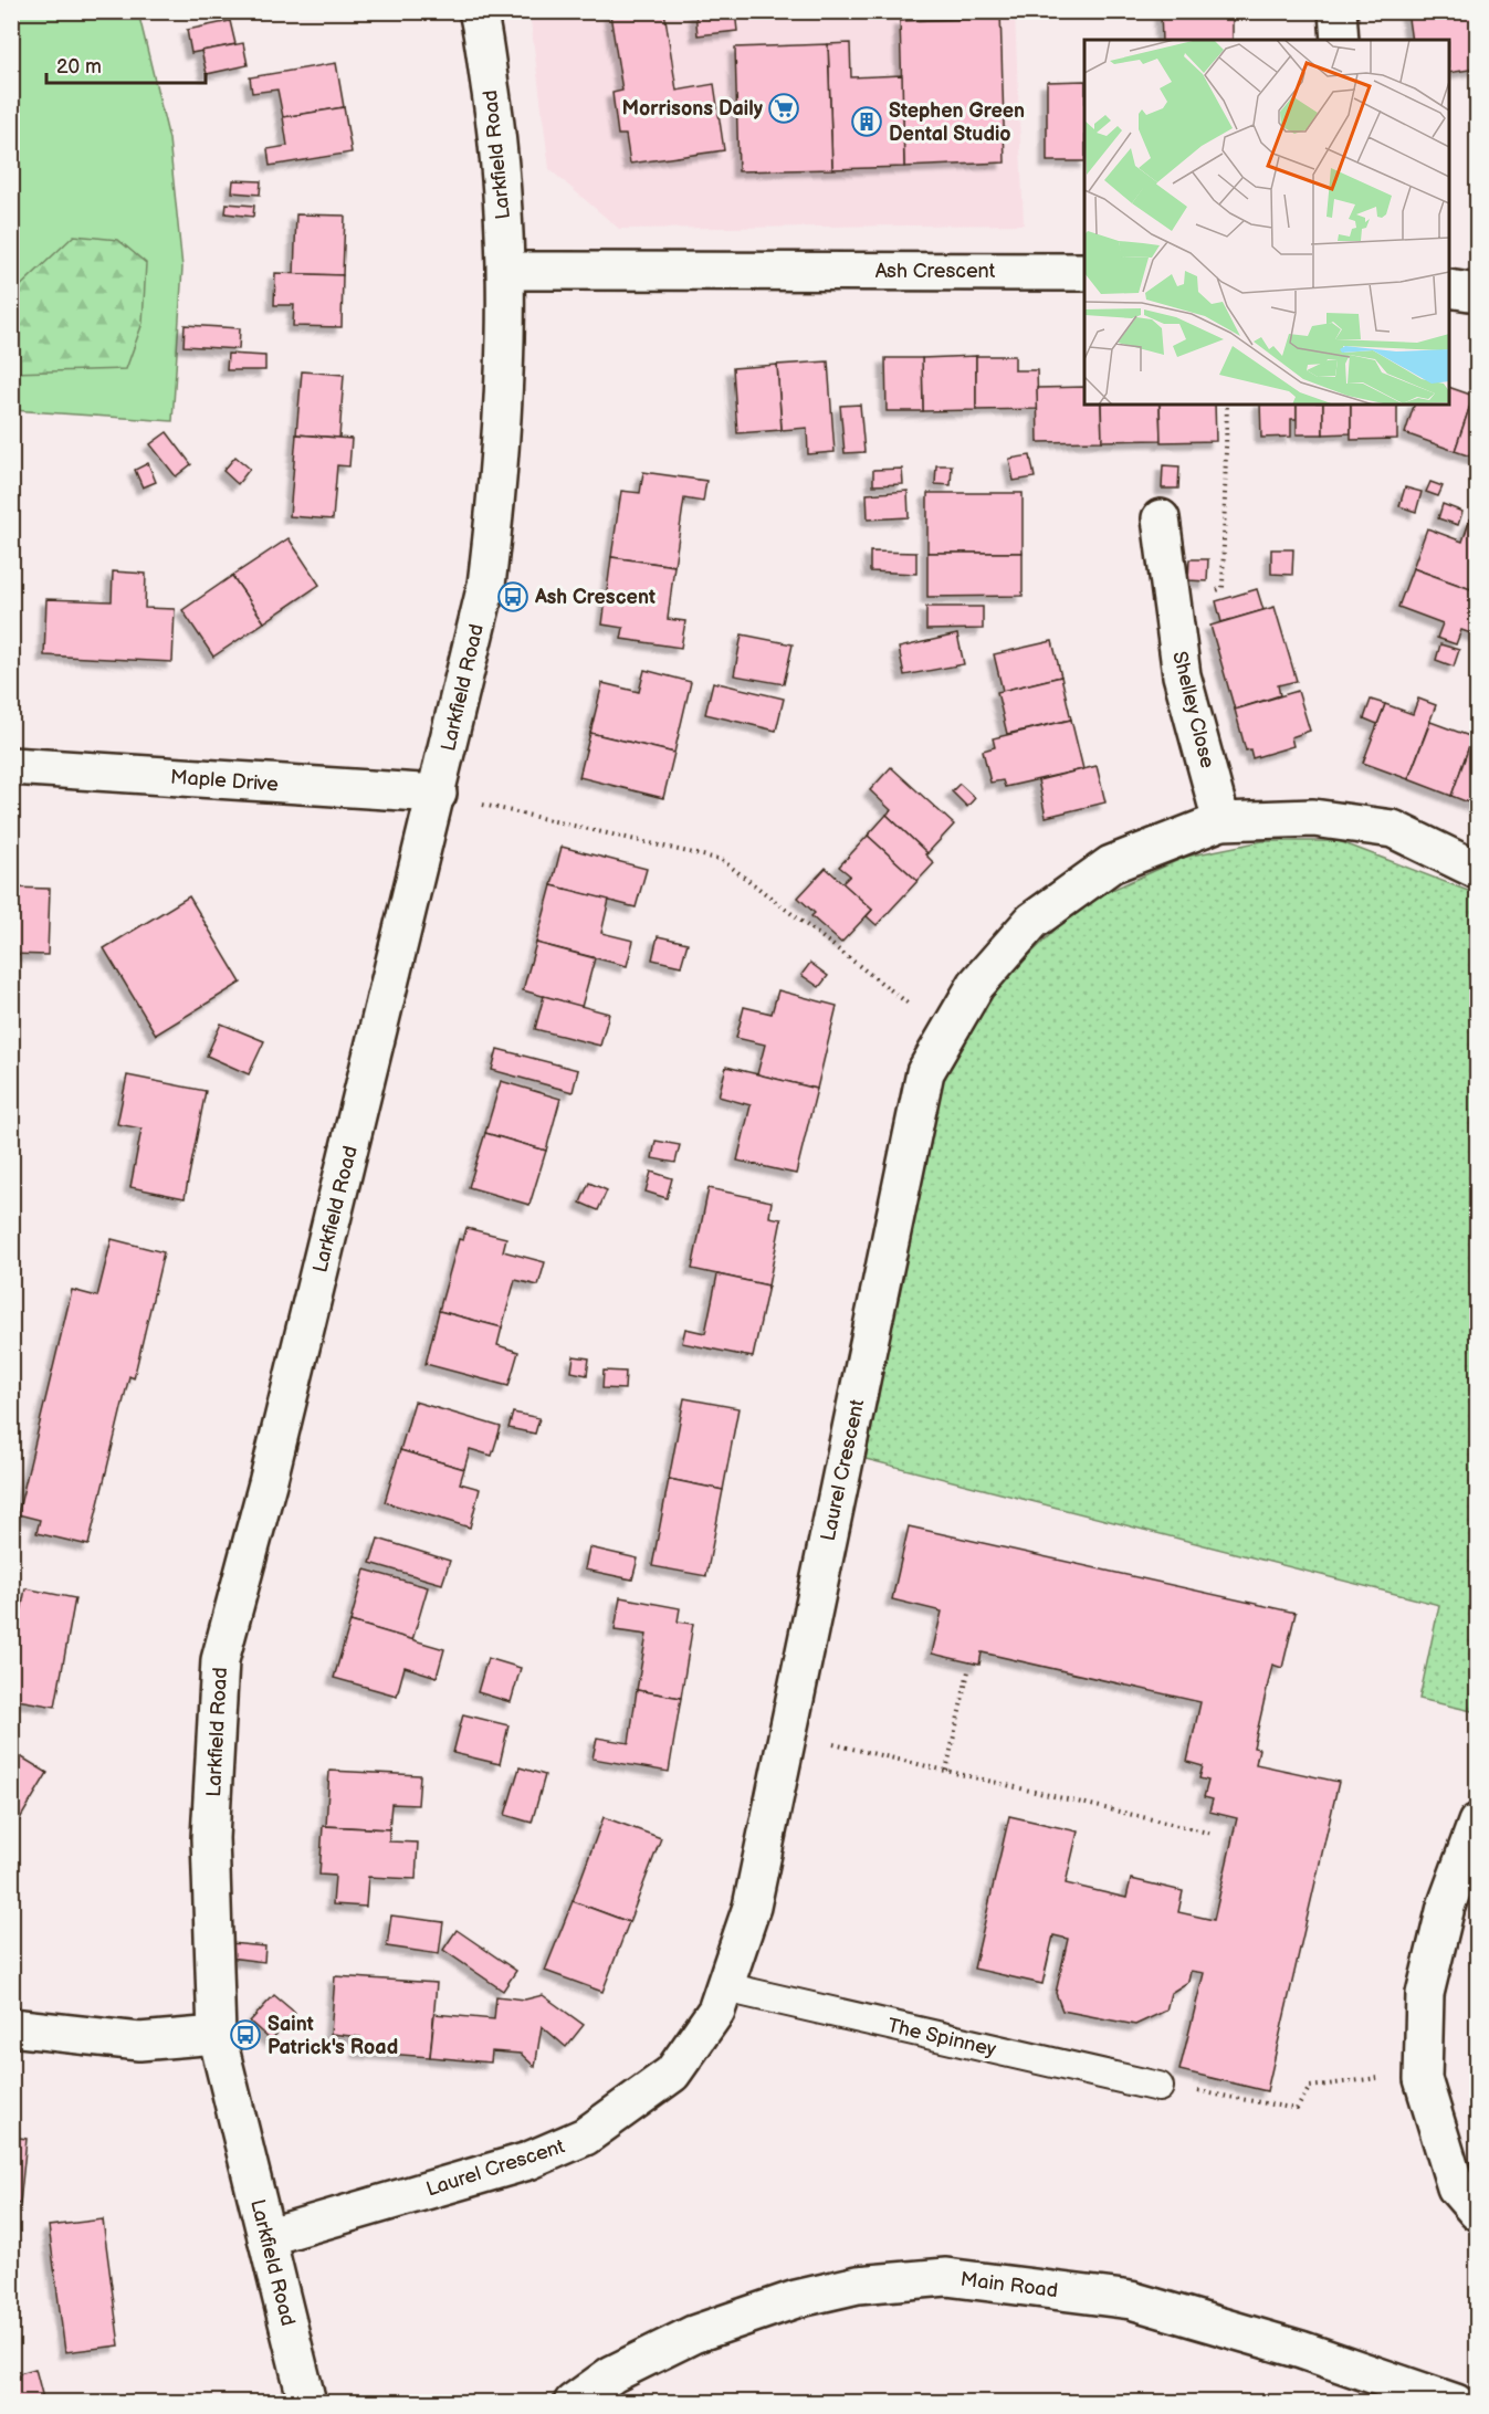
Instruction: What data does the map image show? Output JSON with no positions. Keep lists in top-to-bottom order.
{
  "streets": {
    "street": [
      "Larkfield Road",
      "Ash Crescent",
      "Shelley Close",
      "Maple Drive",
      "Laurel Crescent",
      "Main Road"
    ],
    "lane": ["The Spinney"]
  },
  "crossings": [
    ["Larkfield Road", "Ash Crescent"],
    ["Larkfield Road", "Maple Drive"],
    ["Larkfield Road", "Laurel Crescent"],
    ["Shelley Close", "Laurel Crescent"],
    ["Laurel Crescent", "The Spinney"]
  ],
  "places": {
    "supermarket": ["Morrisons Daily"],
    "building": ["Stephen Green Dental Studio"],
    "bus stop": ["Ash Crescent", "Saint Patrick's Road"]
  },
  "scale_bar": "20 m"
}
